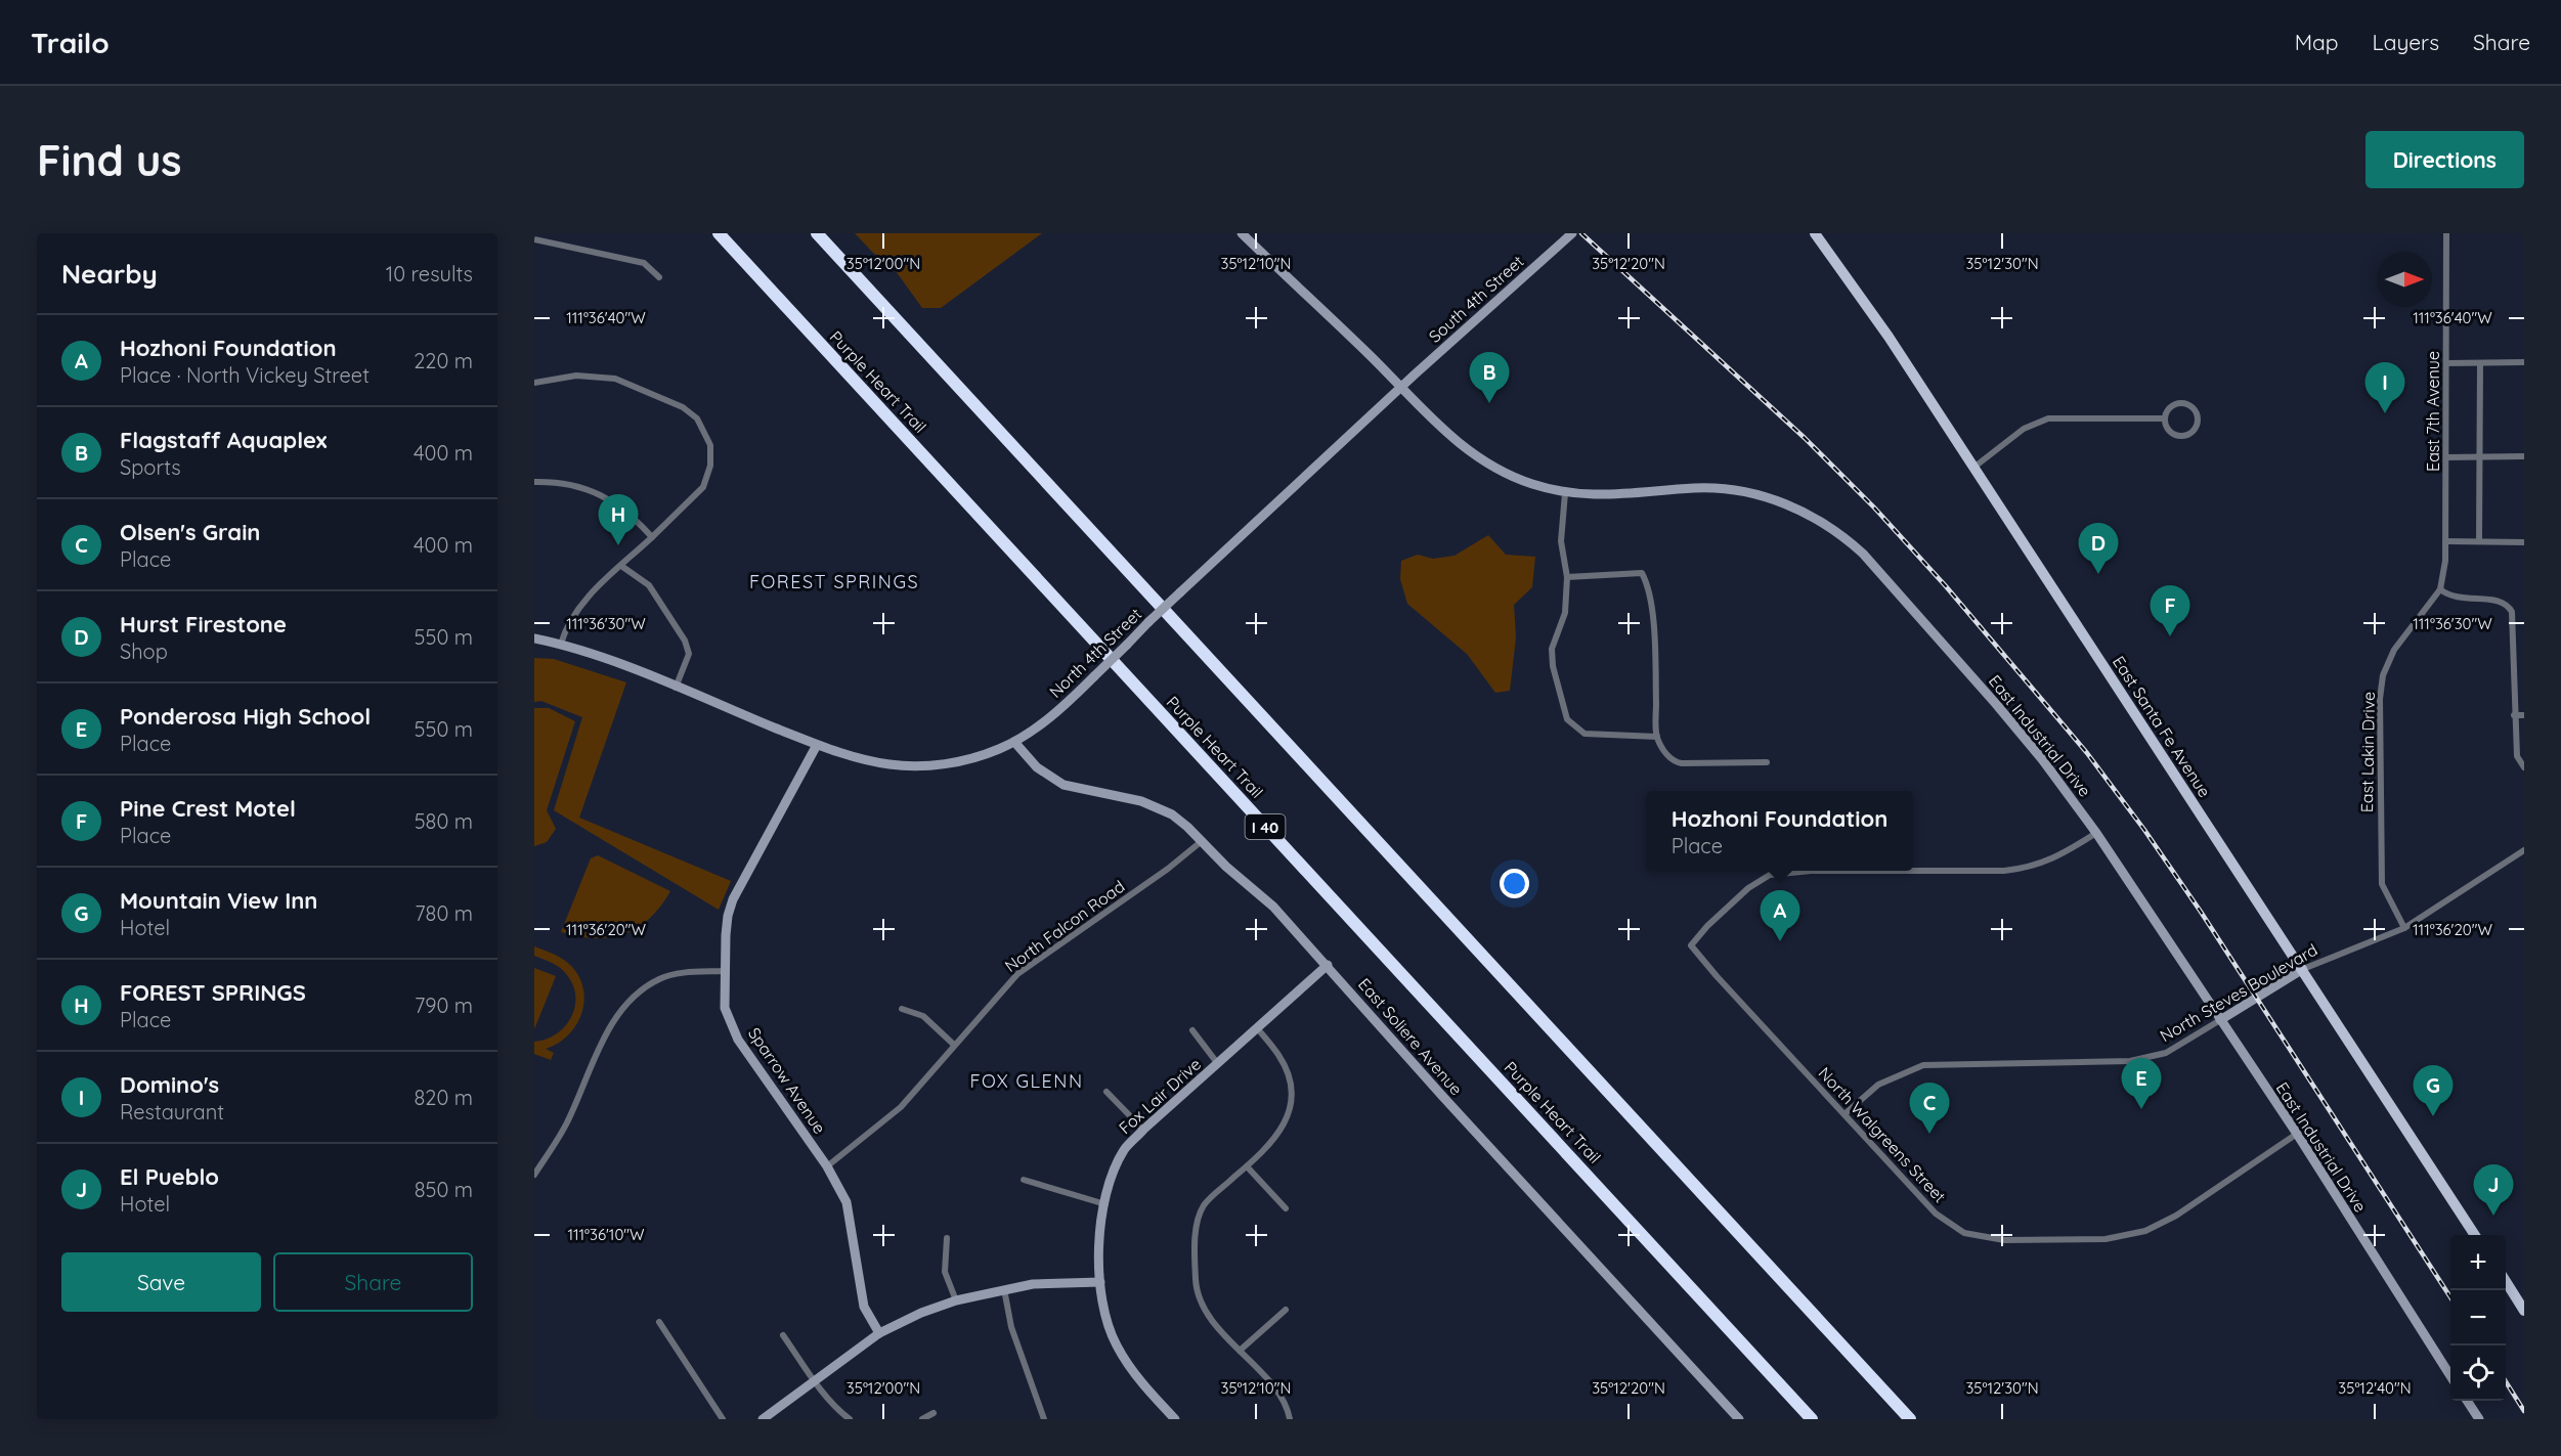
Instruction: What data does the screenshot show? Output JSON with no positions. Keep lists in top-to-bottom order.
{
  "streets": {
    "highway": ["Purple Heart Trail", "I 40"],
    "main road": ["East Santa Fe Avenue"],
    "street": [
      "South 4th Street",
      "East 7th Avenue",
      "North 4th Street",
      "East Industrial Drive",
      "East Lakin Drive",
      "North Falcon Road",
      "North Steves Boulevard",
      "East Soliere Avenue",
      "Sparrow Avenue",
      "Fox Lair Drive",
      "North Walgreens Street"
    ]
  },
  "crossings": [
    ["South 4th Street", "North 4th Street"],
    ["South 4th Street", "East Industrial Drive"],
    ["East 7th Avenue", "East Lakin Drive"],
    ["North 4th Street", "East Industrial Drive"],
    ["North 4th Street", "East Soliere Avenue"],
    ["North 4th Street", "Sparrow Avenue"],
    ["East Santa Fe Avenue", "North Steves Boulevard"],
    ["East Industrial Drive", "North Steves Boulevard"],
    ["East Industrial Drive", "North Walgreens Street"],
    ["East Lakin Drive", "North Steves Boulevard"],
    ["North Falcon Road", "East Soliere Avenue"],
    ["North Falcon Road", "Sparrow Avenue"],
    ["North Steves Boulevard", "North Walgreens Street"],
    ["East Soliere Avenue", "Fox Lair Drive"]
  ],
  "districts": ["FOREST SPRINGS", "FOX GLENN"],
  "north": "right",
  "page": {
    "header": "Trailo",
    "nav": ["Map", "Layers", "Share"],
    "buttons": [
      "Directions",
      ["Save", "Share"]
    ],
    "title": "Find us",
    "heading": ["Nearby", "10 results"],
    "list": [
      {
        "mark": "A",
        "name": "Hozhoni Foundation",
        "note": "Place · North Vickey Street",
        "value": "220 m"
      },
      {
        "mark": "B",
        "name": "Flagstaff Aquaplex",
        "note": "Sports",
        "value": "400 m"
      },
      {
        "mark": "C",
        "name": "Olsen's Grain",
        "note": "Place",
        "value": "400 m"
      },
      {
        "mark": "D",
        "name": "Hurst Firestone",
        "note": "Shop",
        "value": "550 m"
      },
      {
        "mark": "E",
        "name": "Ponderosa High School",
        "note": "Place",
        "value": "550 m"
      },
      {
        "mark": "F",
        "name": "Pine Crest Motel",
        "note": "Place",
        "value": "580 m"
      },
      {
        "mark": "G",
        "name": "Mountain View Inn",
        "note": "Hotel",
        "value": "780 m"
      },
      {
        "mark": "H",
        "name": "FOREST SPRINGS",
        "note": "Place",
        "value": "790 m"
      },
      {
        "mark": "I",
        "name": "Domino's",
        "note": "Restaurant",
        "value": "820 m"
      },
      {
        "mark": "J",
        "name": "El Pueblo",
        "note": "Hotel",
        "value": "850 m"
      }
    ],
    "pins": [
      "B",
      "I",
      "H",
      "D",
      "F",
      "A",
      "E",
      "G",
      "C",
      "J"
    ],
    "popup": ["Hozhoni Foundation", "Place"],
    "map_buttons": ["+", "−"]
  },
  "coordinates": [
    "35°12'00\"N",
    "35°12'10\"N",
    "35°12'20\"N",
    "35°12'30\"N",
    "111°36'40\"W",
    "111°36'30\"W",
    "111°36'20\"W",
    "111°36'10\"W",
    "35°12'40\"N"
  ]
}
